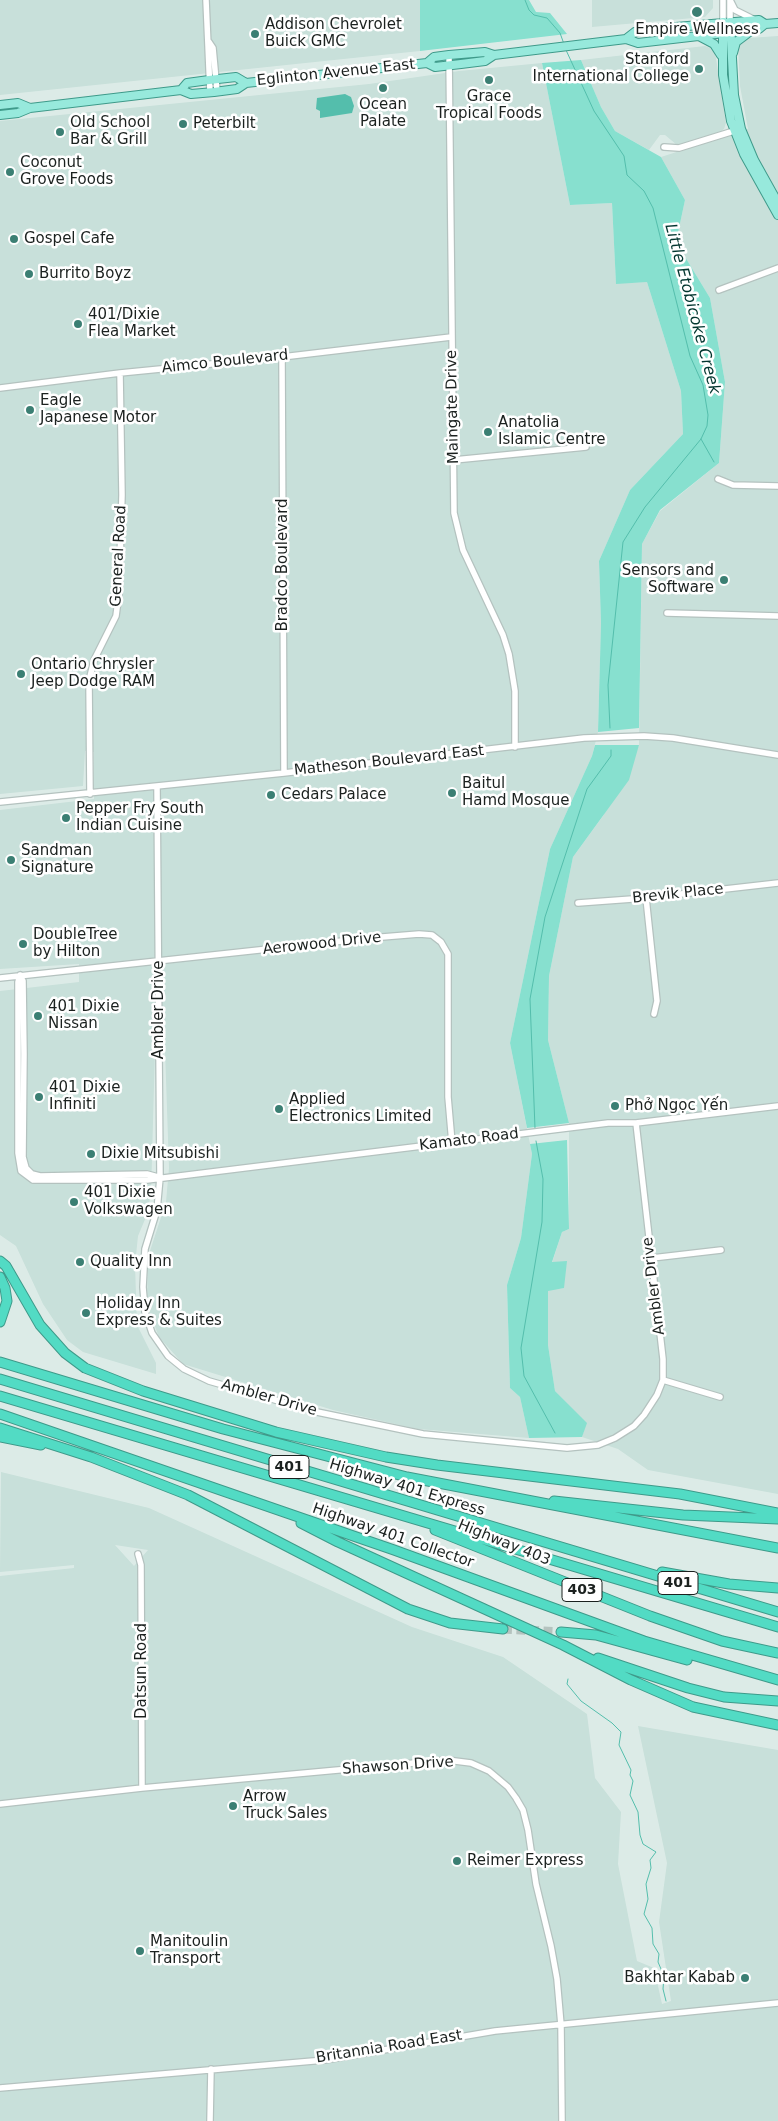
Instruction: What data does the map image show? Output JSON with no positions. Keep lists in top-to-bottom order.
{
  "streets": {
    "highway": [
      "401",
      "Highway 401 Express",
      "Highway 401 Collector",
      "Highway 403",
      "403"
    ],
    "main road": ["Eglinton Avenue East"],
    "street": [
      "Aimco Boulevard",
      "Maingate Drive",
      "General Road",
      "Bradco Boulevard",
      "Matheson Boulevard East",
      "Brevik Place",
      "Aerowood Drive",
      "Ambler Drive",
      "Kamato Road",
      "Datsun Road",
      "Shawson Drive",
      "Britannia Road East"
    ]
  },
  "crossings": [
    ["Eglinton Avenue East", "Maingate Drive"],
    ["Aimco Boulevard", "Maingate Drive"],
    ["Aimco Boulevard", "General Road"],
    ["Aimco Boulevard", "Bradco Boulevard"],
    ["Maingate Drive", "Matheson Boulevard East"],
    ["General Road", "Matheson Boulevard East"],
    ["Bradco Boulevard", "Matheson Boulevard East"],
    ["Matheson Boulevard East", "Ambler Drive"],
    ["Aerowood Drive", "Ambler Drive"],
    ["Aerowood Drive", "Kamato Road"],
    ["Ambler Drive", "Kamato Road"],
    ["Highway 401 Express", "Highway 403"],
    ["Highway 401 Express", "403"],
    ["Datsun Road", "Shawson Drive"],
    ["Shawson Drive", "Britannia Road East"]
  ],
  "water": ["Little Etobicoke Creek"],
  "places": [
    "Empire Wellness",
    "Addison Chevrolet Buick GMC",
    "Stanford International College",
    "Grace Tropical Foods",
    "Ocean Palate",
    "Peterbilt",
    "Old School Bar & Grill",
    "Coconut Grove Foods",
    "Gospel Cafe",
    "Burrito Boyz",
    "401/Dixie Flea Market",
    "Eagle Japanese Motor",
    "Anatolia Islamic Centre",
    "Sensors and Software",
    "Ontario Chrysler Jeep Dodge RAM",
    "Baitul Hamd Mosque",
    "Cedars Palace",
    "Pepper Fry South Indian Cuisine",
    "Sandman Signature",
    "DoubleTree by Hilton",
    "401 Dixie Nissan",
    "401 Dixie Infiniti",
    "Phở Ngọc Yến",
    "Applied Electronics Limited",
    "Dixie Mitsubishi",
    "401 Dixie Volkswagen",
    "Quality Inn",
    "Holiday Inn Express & Suites",
    "Arrow Truck Sales",
    "Reimer Express",
    "Manitoulin Transport",
    "Bakhtar Kabab"
  ]
}
